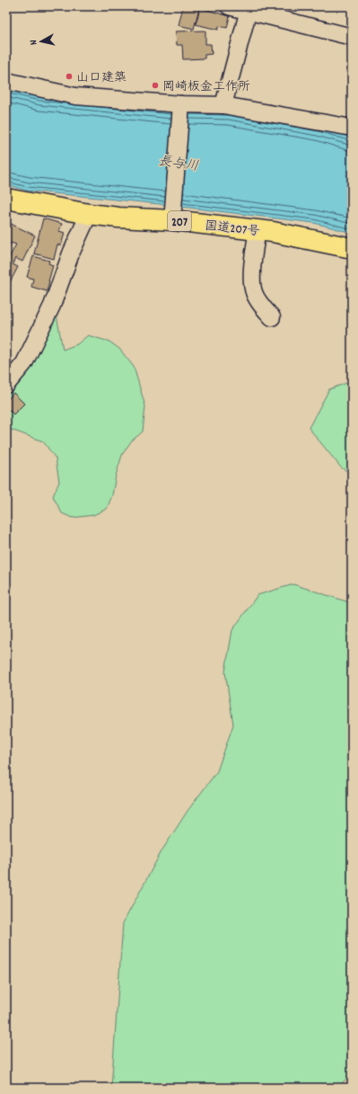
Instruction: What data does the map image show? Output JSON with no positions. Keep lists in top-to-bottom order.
{
  "streets": {
    "highway": ["207", "国道207号"]
  },
  "water": ["長与川"],
  "places": ["山口建築", "岡崎板金工作所"],
  "north": "left"
}
